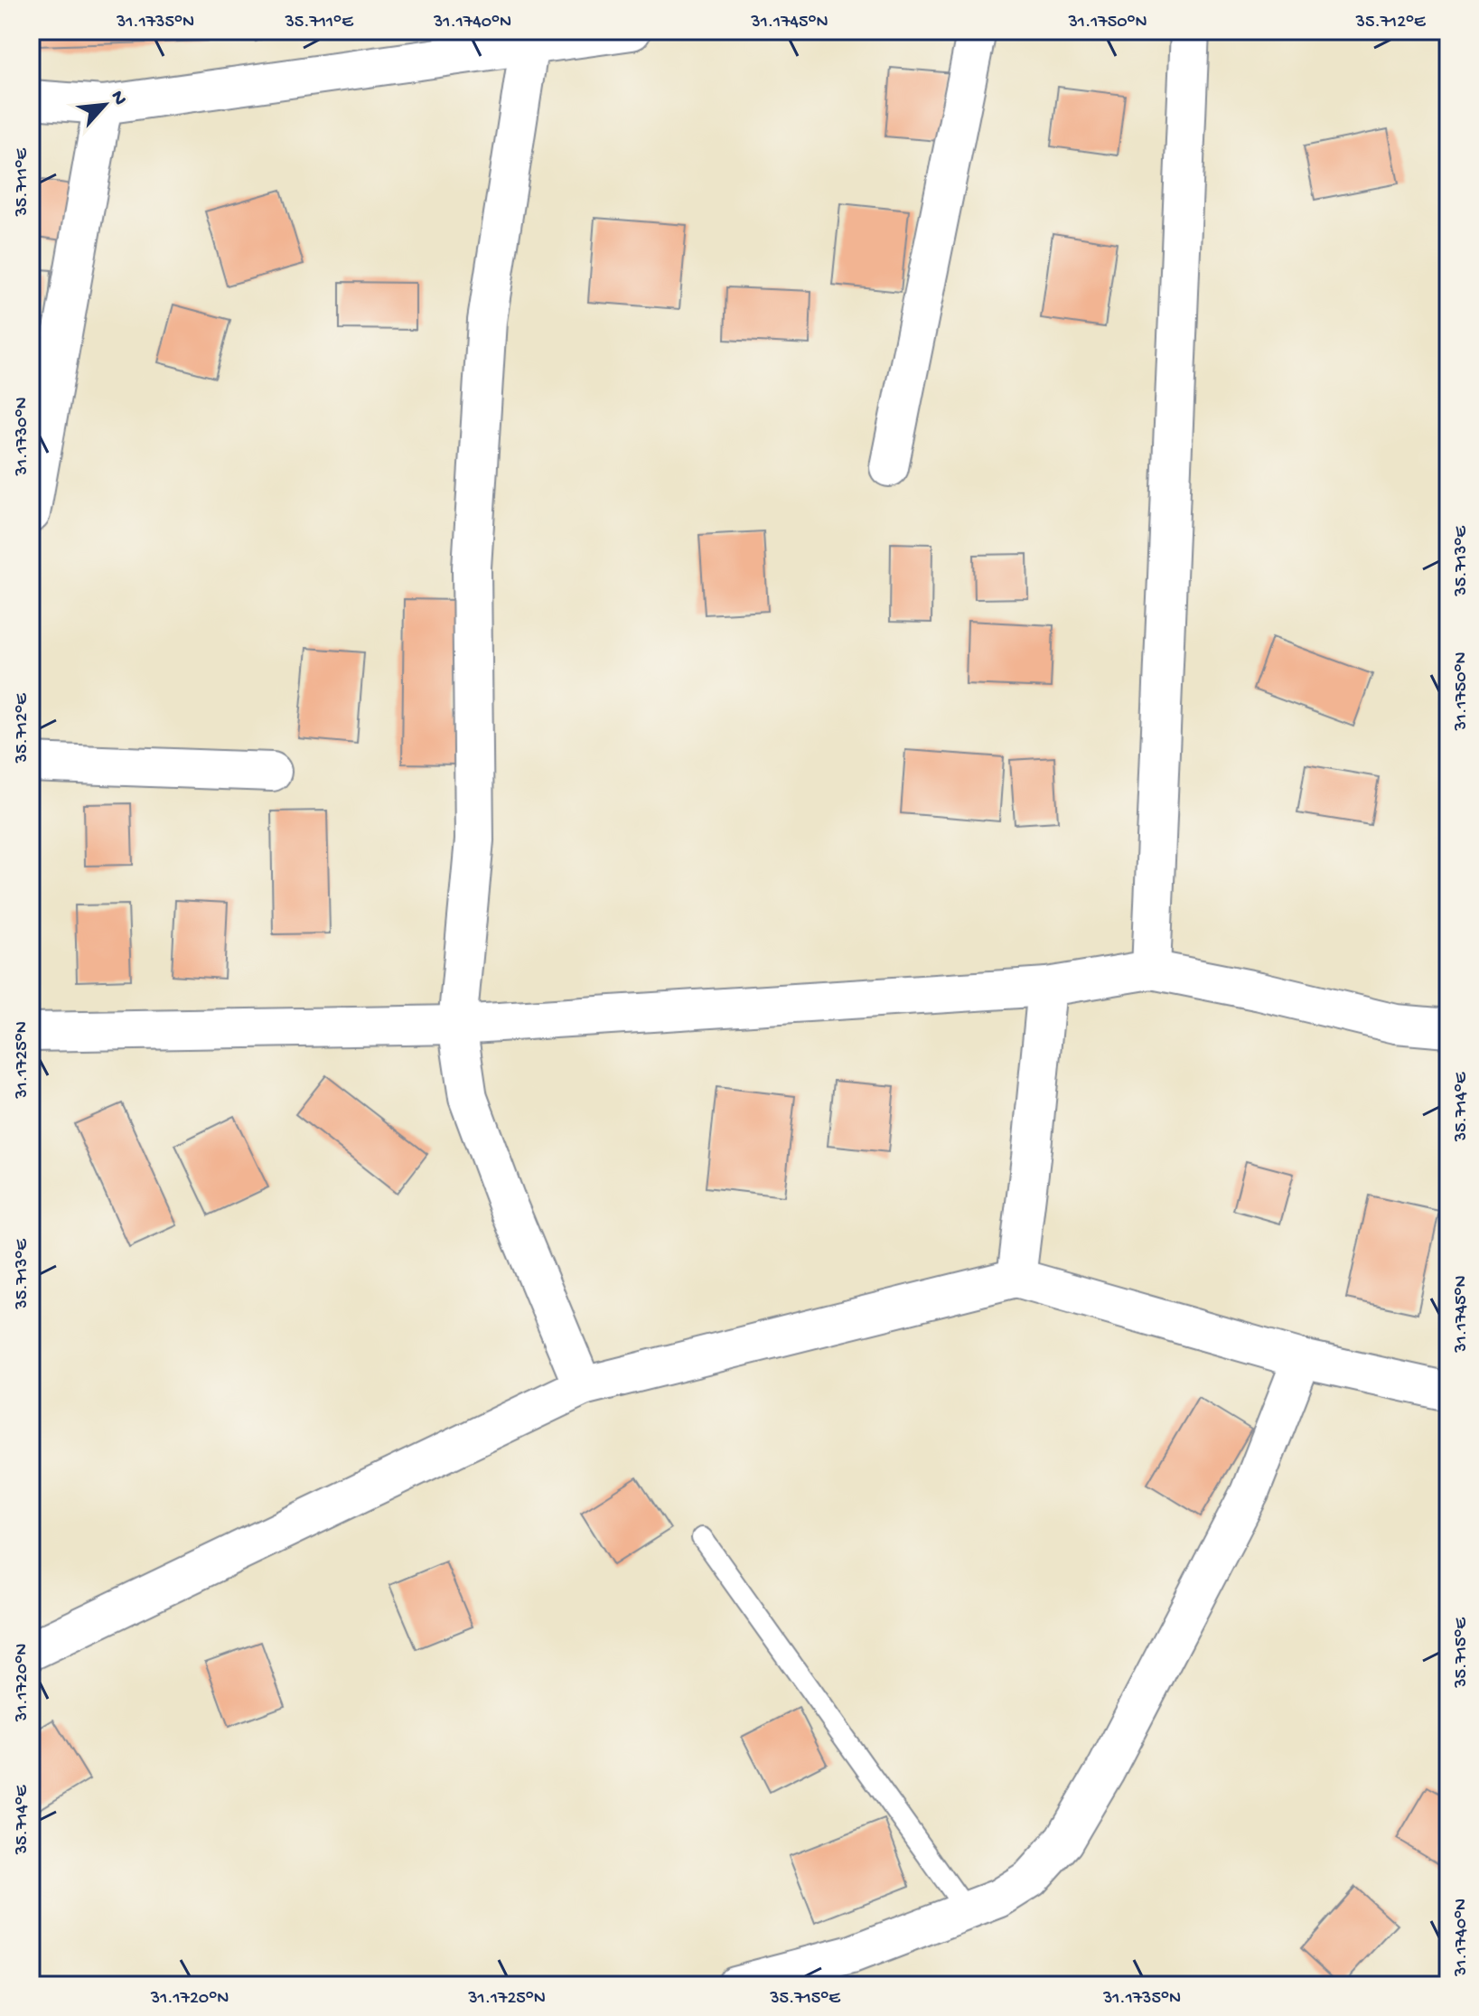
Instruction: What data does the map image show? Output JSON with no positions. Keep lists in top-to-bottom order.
{
  "north": "top right",
  "coordinates": [
    "31.1735°N",
    "35.711°E",
    "31.1740°N",
    "31.1745°N",
    "31.1750°N",
    "35.712°E",
    "31.1730°N",
    "35.713°E",
    "31.1725°N",
    "35.714°E",
    "35.715°E",
    "31.1720°N"
  ]
}
